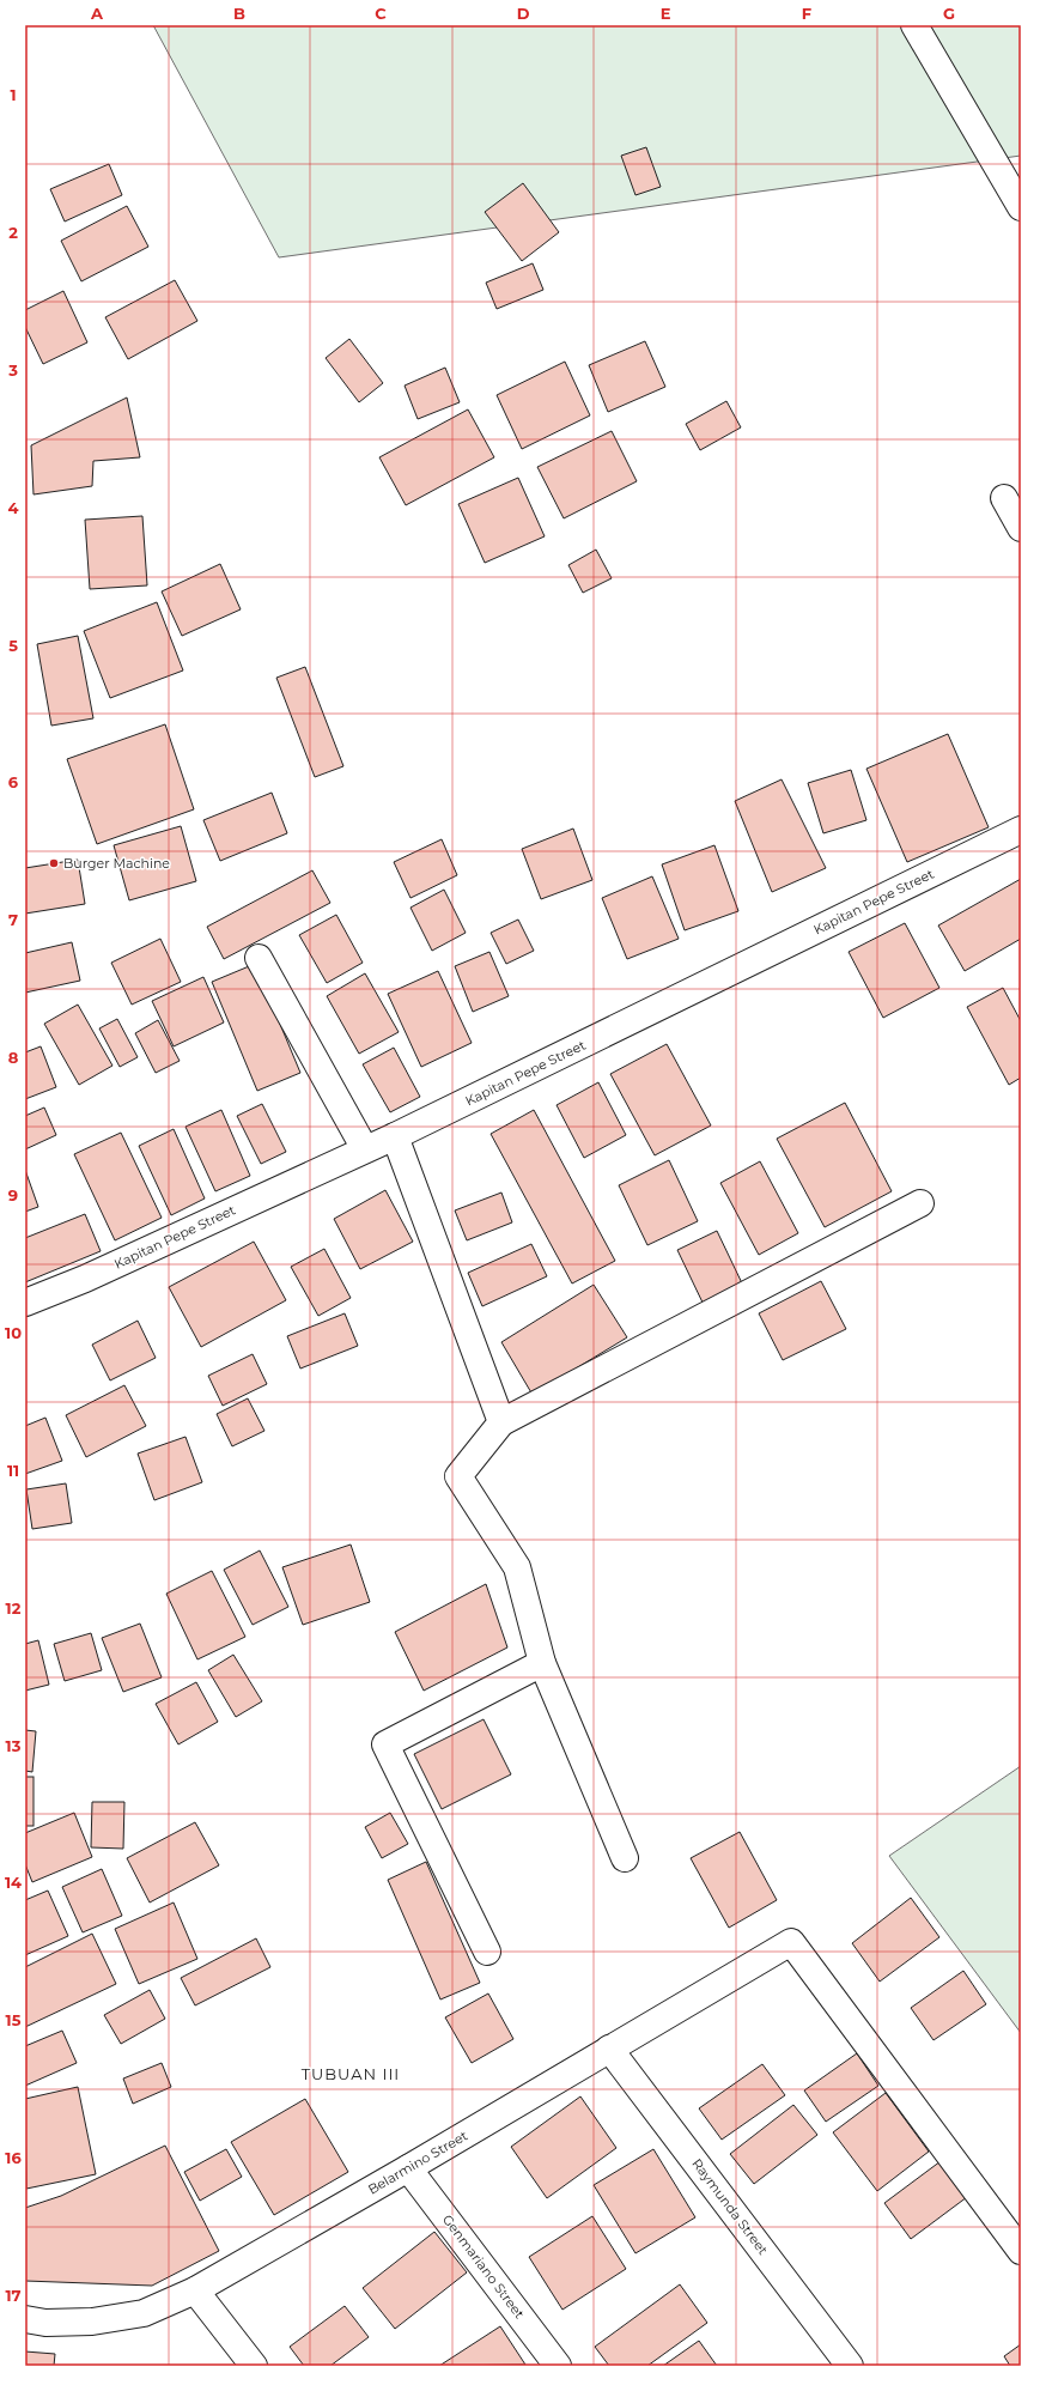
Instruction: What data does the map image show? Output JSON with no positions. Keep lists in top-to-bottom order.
{
  "streets": {
    "street": [
      "Kapitan Pepe Street",
      "Belarmino Street",
      "Raymunda Street",
      "Genmariano Street"
    ]
  },
  "crossings": [
    ["Belarmino Street", "Raymunda Street"],
    ["Belarmino Street", "Genmariano Street"]
  ],
  "districts": ["TUBUAN III"],
  "places": ["Burger Machine"],
  "grid": {
    "columns": [
      "A",
      "B",
      "C",
      "D",
      "E",
      "F",
      "G"
    ],
    "rows": [
      "1",
      "2",
      "3",
      "4",
      "5",
      "6",
      "7",
      "8",
      "9",
      "10",
      "11",
      "12",
      "13",
      "14",
      "15",
      "16",
      "17"
    ]
  }
}
